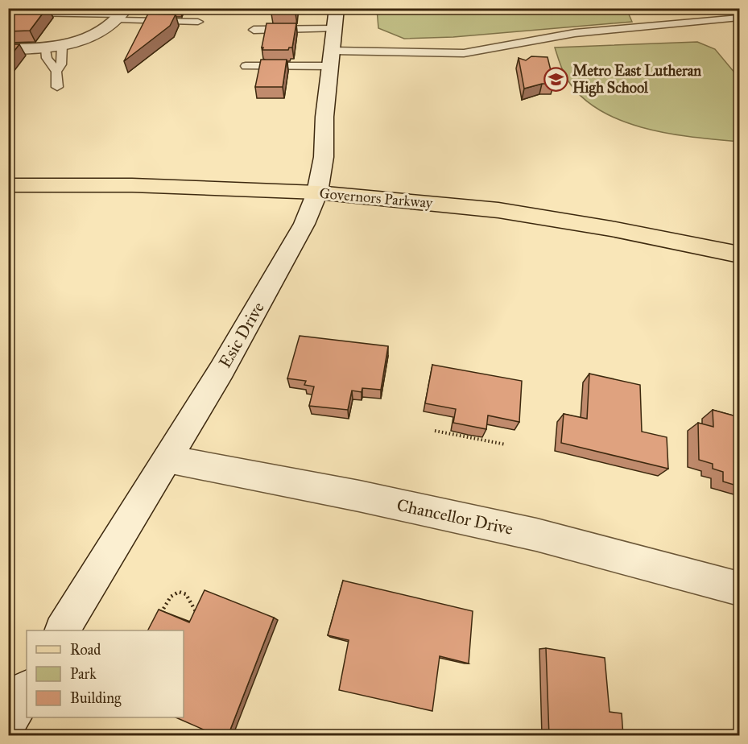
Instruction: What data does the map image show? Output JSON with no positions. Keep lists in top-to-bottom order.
{
  "streets": {
    "main road": ["Governors Parkway"],
    "street": ["Esic Drive", "Chancellor Drive"]
  },
  "crossings": [
    ["Governors Parkway", "Esic Drive"],
    ["Esic Drive", "Chancellor Drive"]
  ],
  "places": {
    "school or university": ["Metro East Lutheran High School"]
  },
  "legend": ["Road", "Park", "Building"]
}
